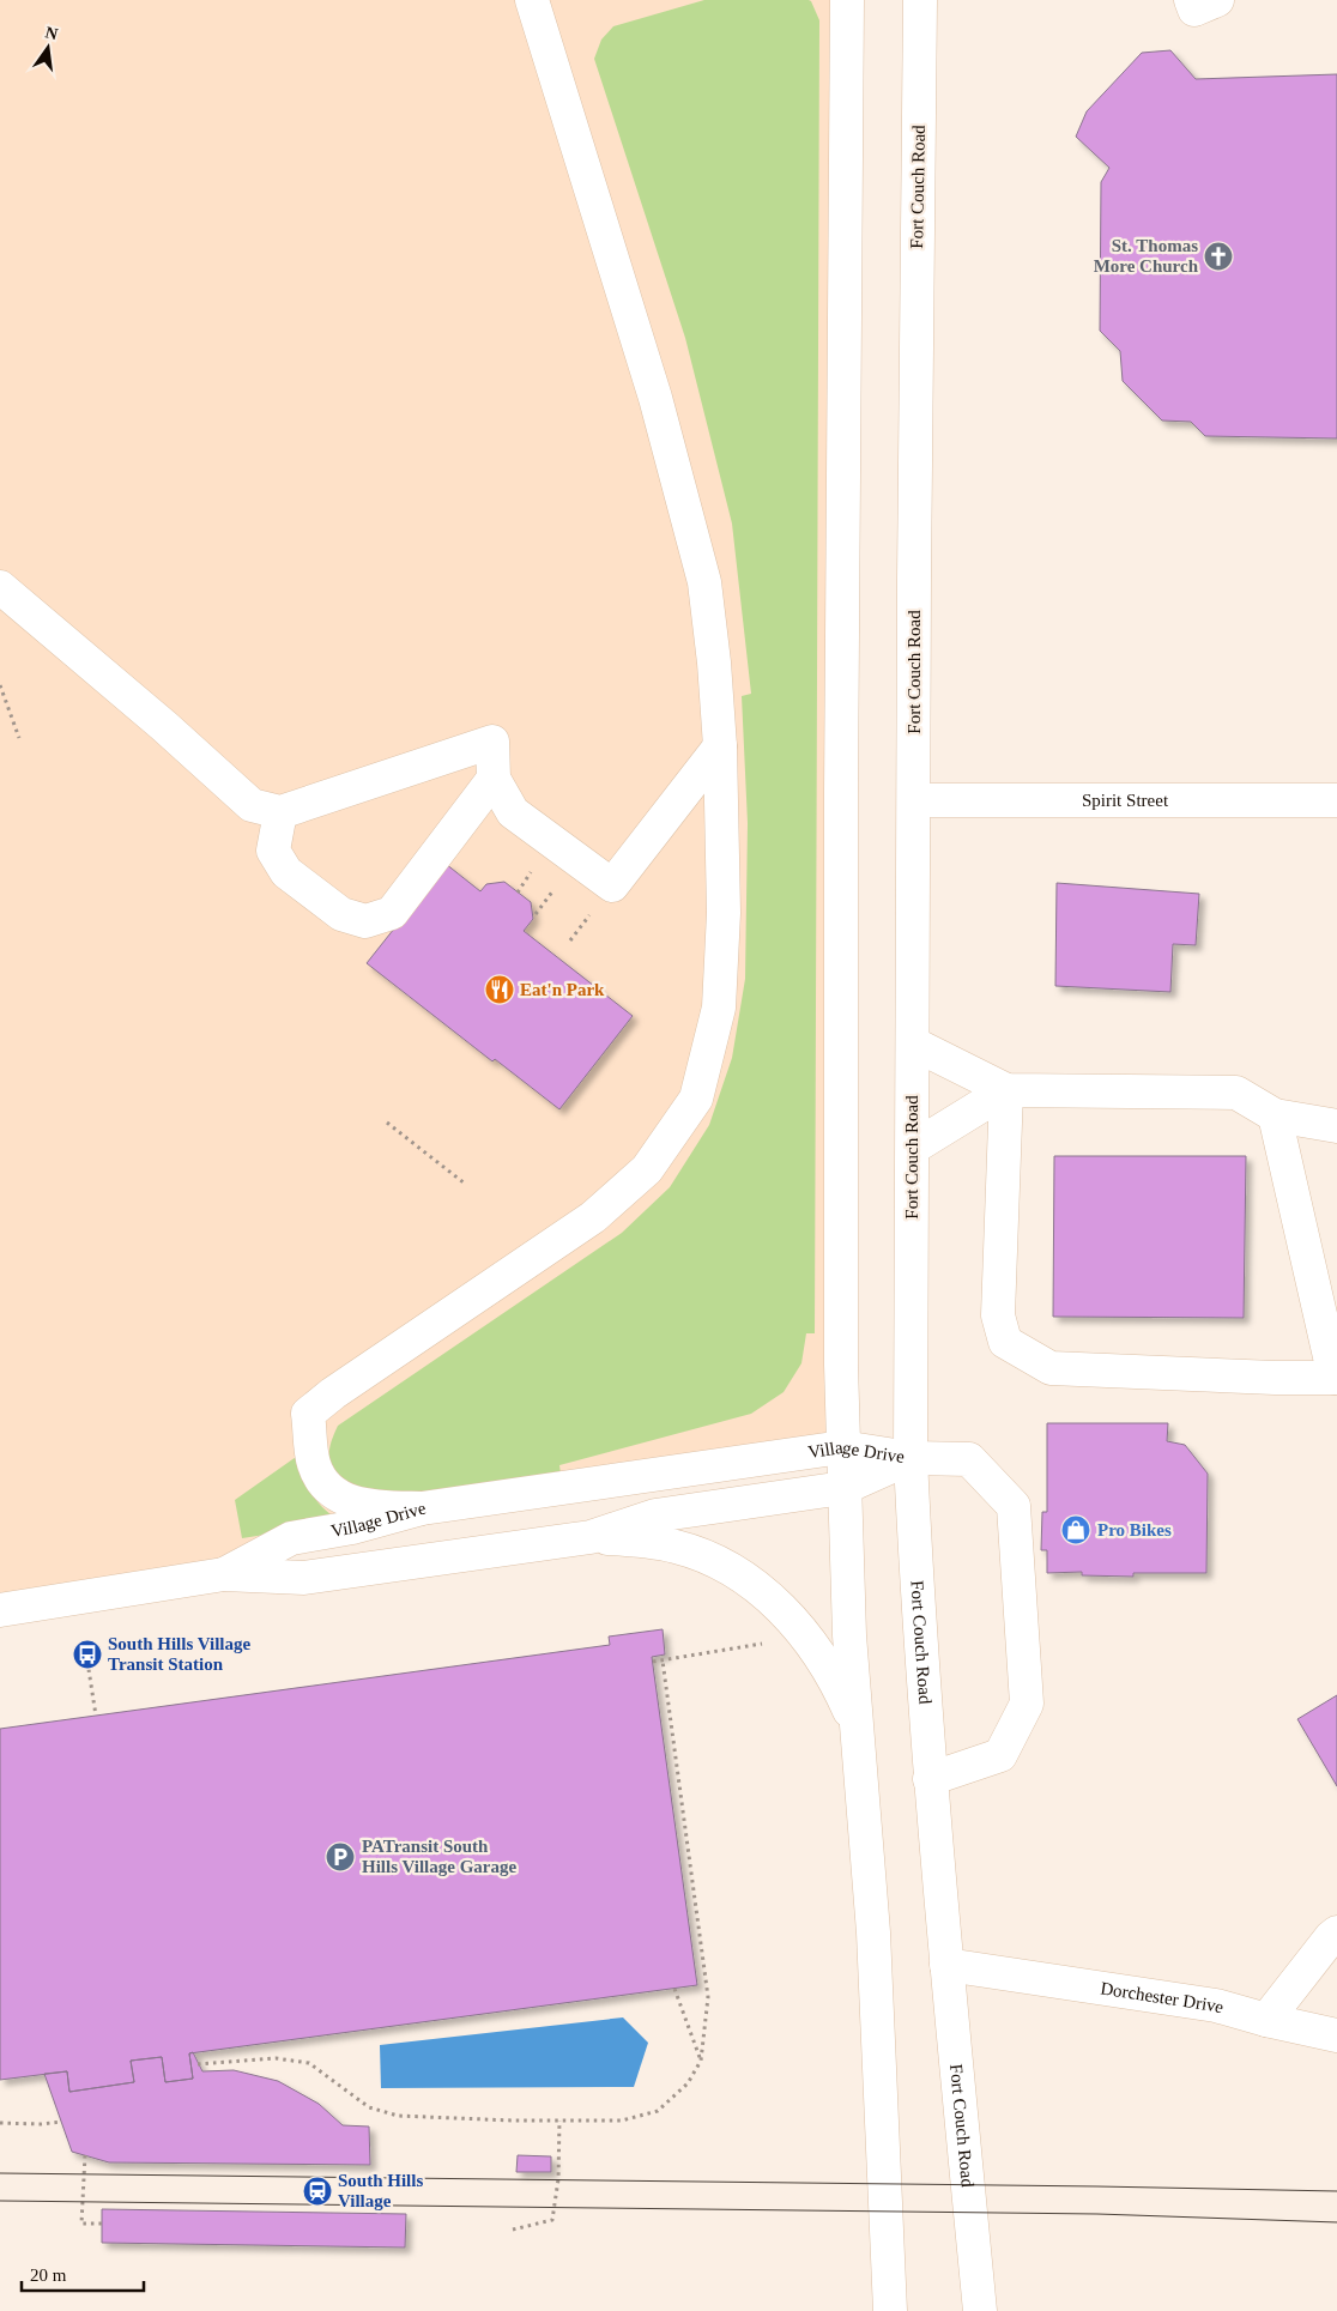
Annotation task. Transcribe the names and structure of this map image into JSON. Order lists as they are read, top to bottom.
{
  "streets": {
    "street": [
      "Fort Couch Road",
      "Spirit Street",
      "Village Drive",
      "Dorchester Drive"
    ]
  },
  "crossings": [
    ["Fort Couch Road", "Spirit Street"],
    ["Fort Couch Road", "Village Drive"],
    ["Fort Couch Road", "Dorchester Drive"]
  ],
  "places": {
    "church": ["St. Thomas More Church"],
    "restaurant": ["Eat'n Park"],
    "shop": ["Pro Bikes"],
    "bus stop": ["South Hills Village Transit Station"],
    "parking": ["PATransit South Hills Village Garage"],
    "station": ["South Hills Village"]
  },
  "scale_bar": "20 m",
  "north": "top"
}
